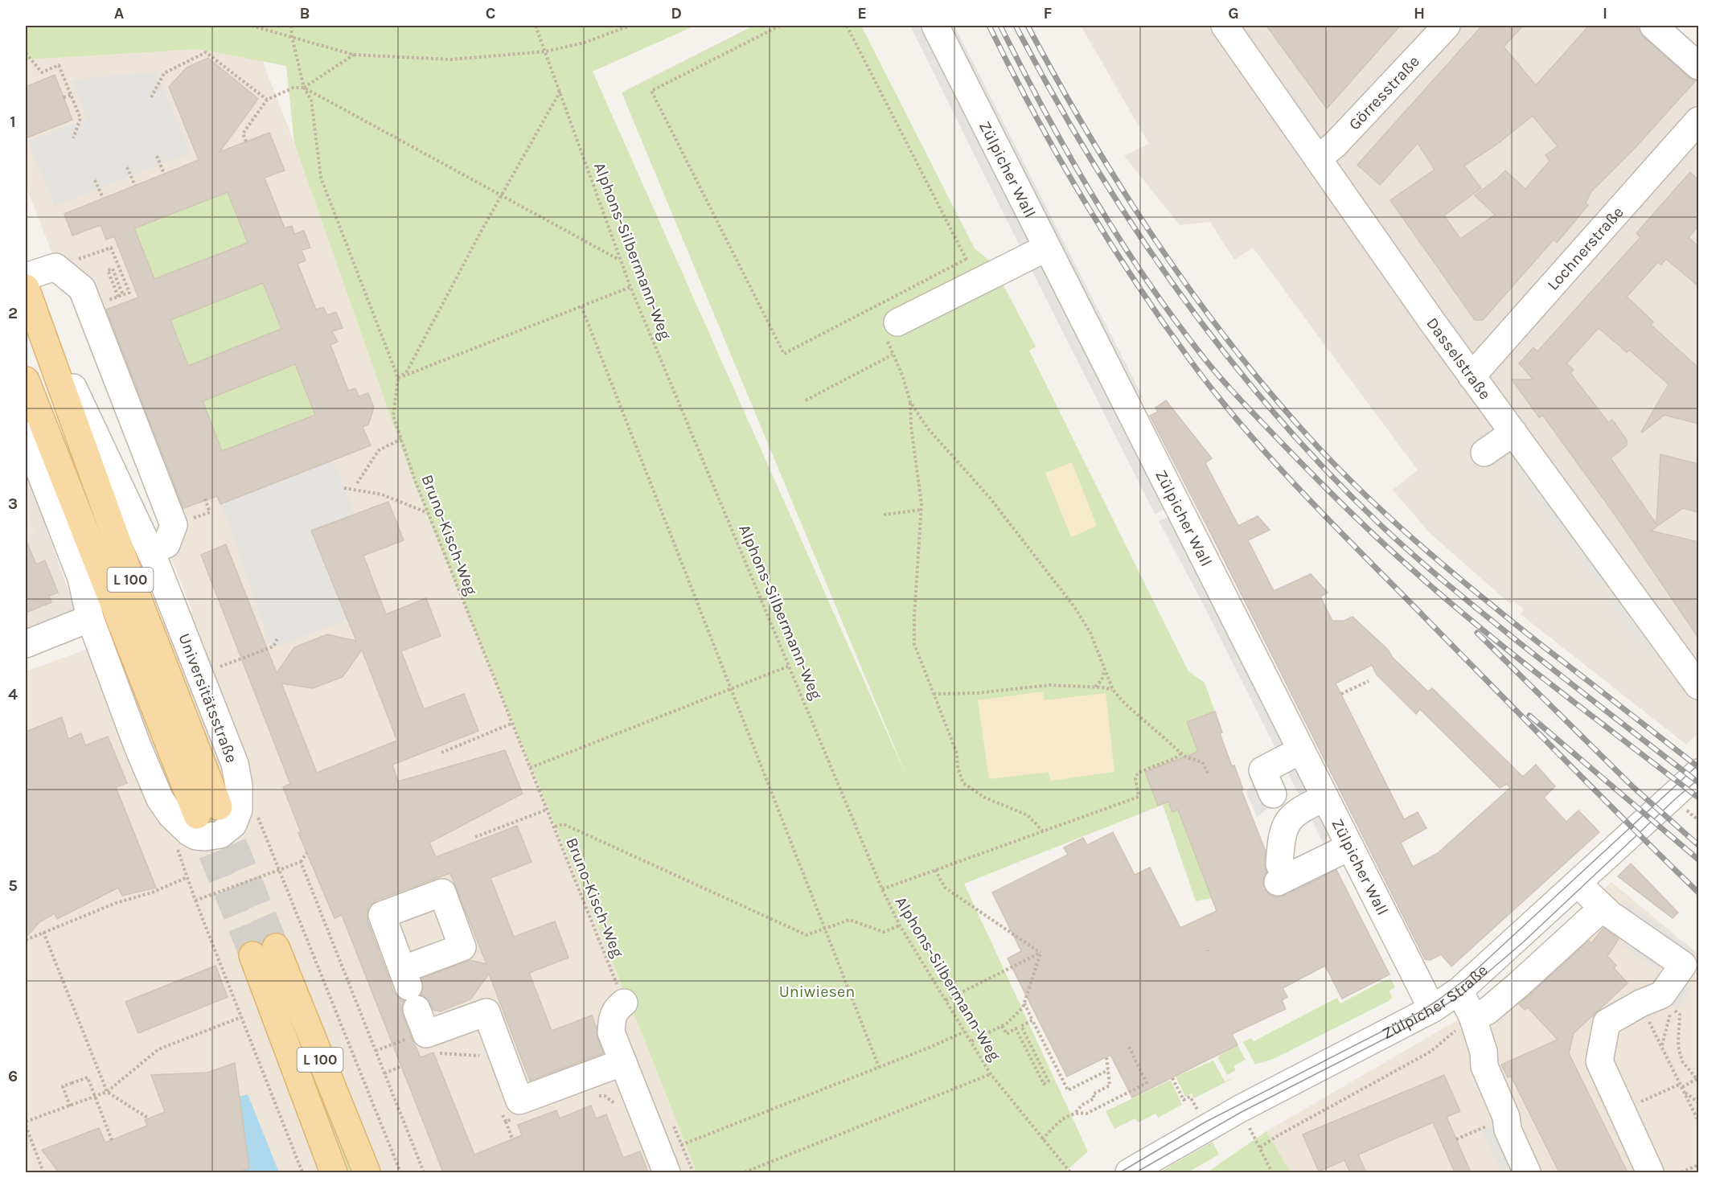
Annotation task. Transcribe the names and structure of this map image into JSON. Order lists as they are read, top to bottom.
{
  "streets": {
    "main road": ["L 100", "Universitätsstraße"],
    "street": [
      "Görresstraße",
      "Zülpicher Wall",
      "Lochnerstraße",
      "Dasselstraße",
      "Zülpicher Straße"
    ],
    "path": ["Alphons-Silbermann-Weg", "Bruno-Kisch-Weg"]
  },
  "crossings": [
    ["Görresstraße", "Dasselstraße"],
    ["Zülpicher Wall", "Zülpicher Straße"],
    ["Lochnerstraße", "Dasselstraße"]
  ],
  "parks": ["Uniwiesen"],
  "grid": {
    "columns": [
      "A",
      "B",
      "C",
      "D",
      "E",
      "F",
      "G",
      "H",
      "I"
    ],
    "rows": [
      "1",
      "2",
      "3",
      "4",
      "5",
      "6"
    ]
  }
}
